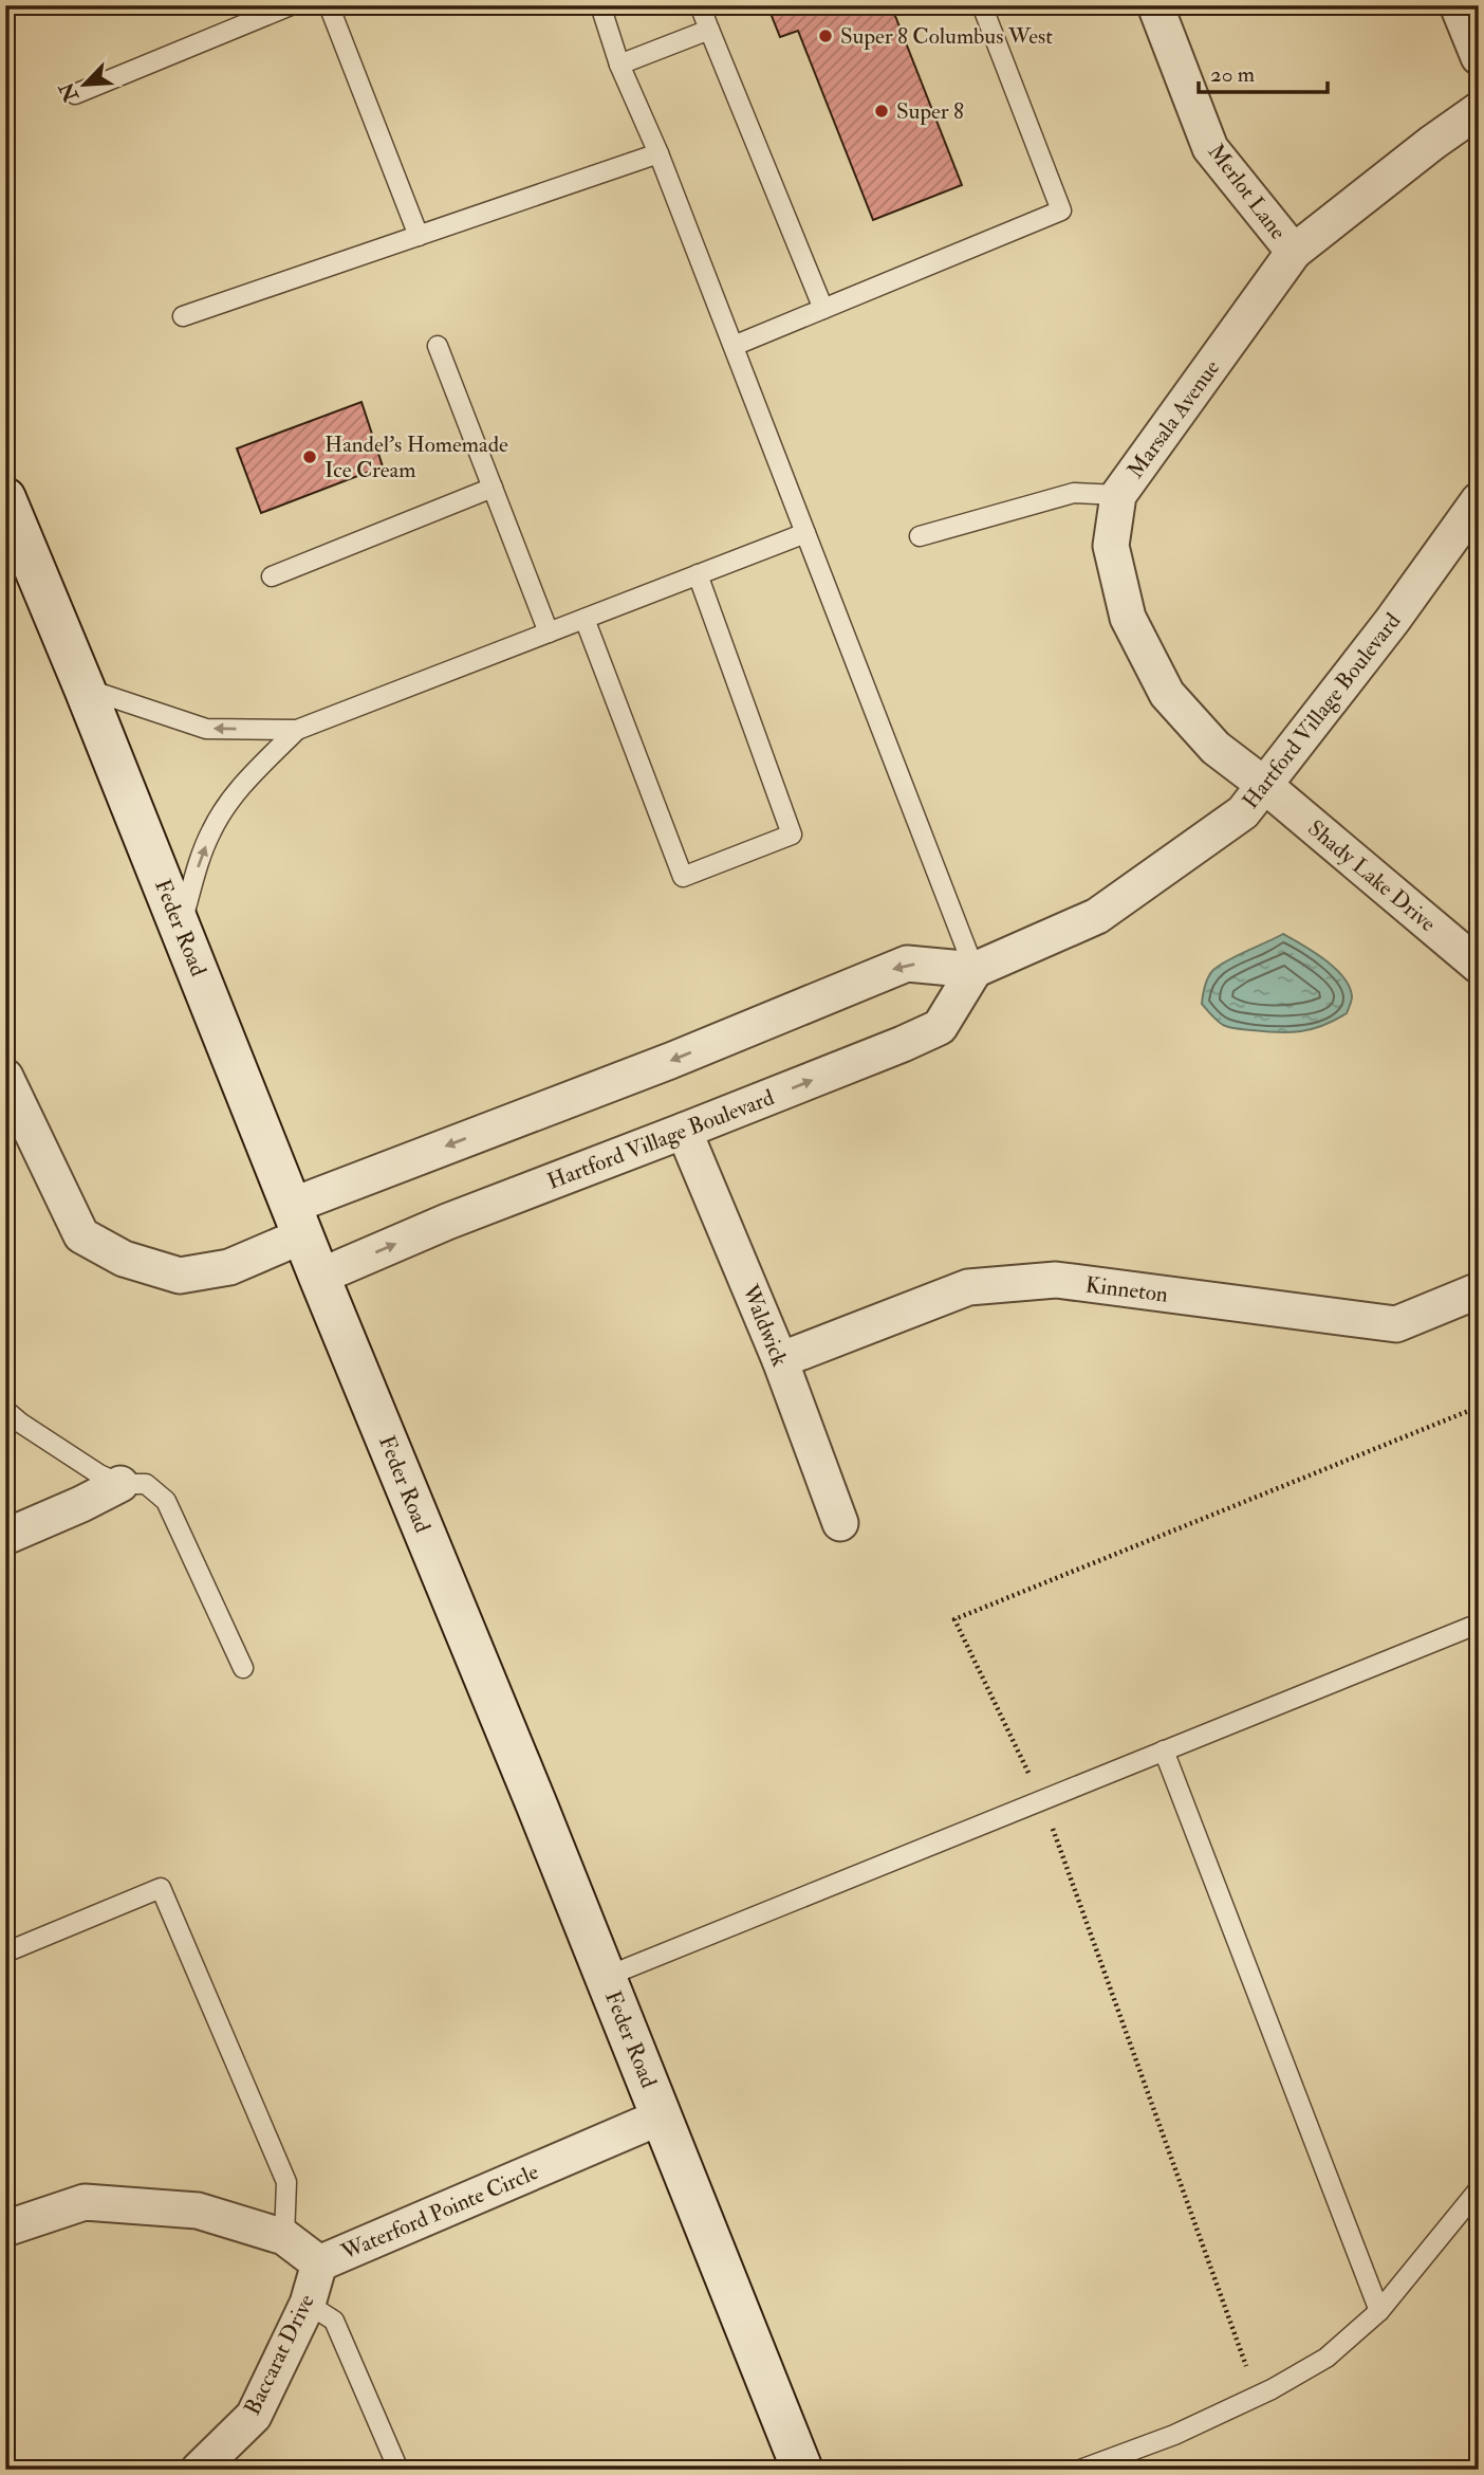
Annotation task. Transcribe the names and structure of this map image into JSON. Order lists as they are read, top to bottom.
{
  "streets": {
    "main road": ["Feder Road"],
    "street": [
      "Merlot Lane",
      "Marsala Avenue",
      "Hartford Village Boulevard",
      "Shady Lake Drive",
      "Kinneton",
      "Waldwick",
      "Waterford Pointe Circle",
      "Baccarat Drive"
    ]
  },
  "crossings": [
    ["Merlot Lane", "Marsala Avenue"],
    ["Marsala Avenue", "Hartford Village Boulevard"],
    ["Marsala Avenue", "Shady Lake Drive"],
    ["Hartford Village Boulevard", "Shady Lake Drive"],
    ["Hartford Village Boulevard", "Feder Road"],
    ["Hartford Village Boulevard", "Waldwick"],
    ["Feder Road", "Waterford Pointe Circle"],
    ["Kinneton", "Waldwick"],
    ["Waterford Pointe Circle", "Baccarat Drive"]
  ],
  "places": ["Super 8 Columbus West", "Super 8", "Handel's Homemade Ice Cream"],
  "scale_bar": "20 m",
  "north": "bottom left"
}
